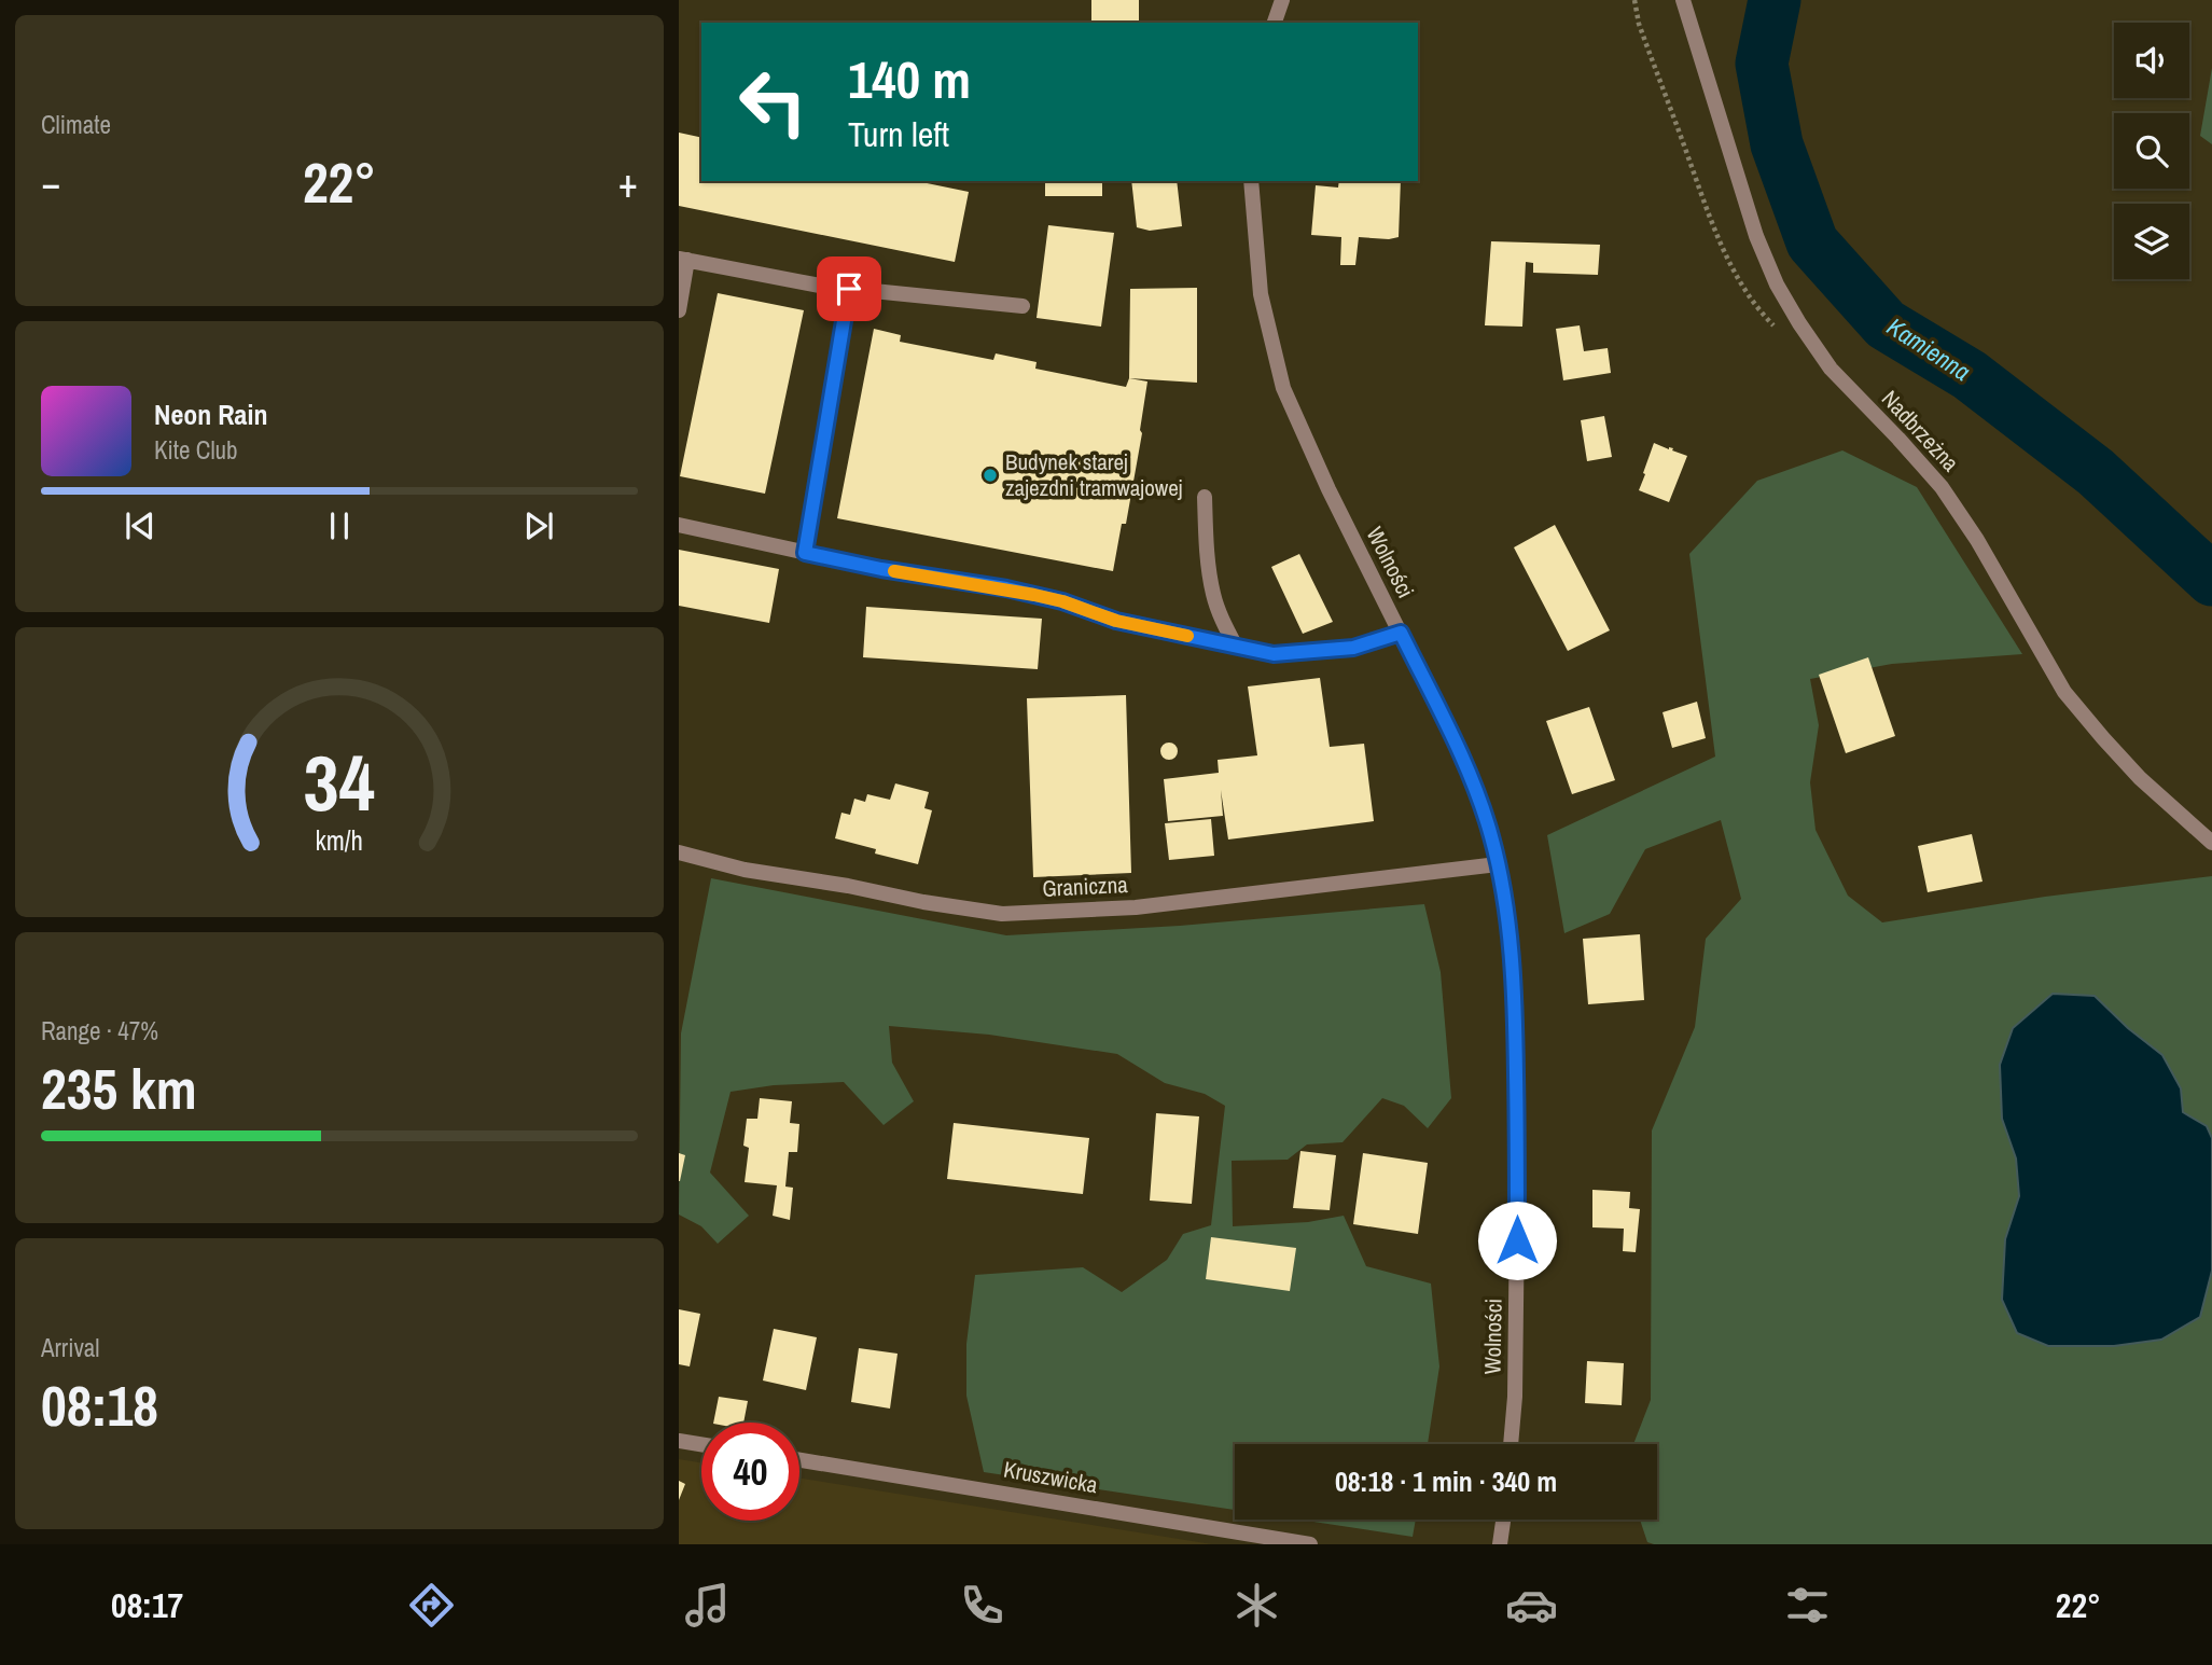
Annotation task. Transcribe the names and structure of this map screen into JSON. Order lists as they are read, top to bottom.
{
  "streets": {
    "street": [
      "Nadbrzeżna",
      "Wolności",
      "Graniczna",
      "Kruszwicka"
    ]
  },
  "crossings": [
    ["Wolności", "Graniczna"]
  ],
  "water": ["Kamienna"],
  "places": ["Budynek starej zajezdni tramwajowej"],
  "page": {
    "tile": [
      "Climate",
      ["Range · 47%", "235 km"],
      ["Arrival", "08:18"]
    ],
    "turn": ["140 m", "Turn left"],
    "heat": ["−", "22°", "+"],
    "song": ["Neon Rain", "Kite Club"],
    "limit": "40",
    "trip": "08:18 · 1 min · 340 m",
    "tabs": ["08:17", "22°"],
    "gauge": ["34", "km/h"]
  }
}
